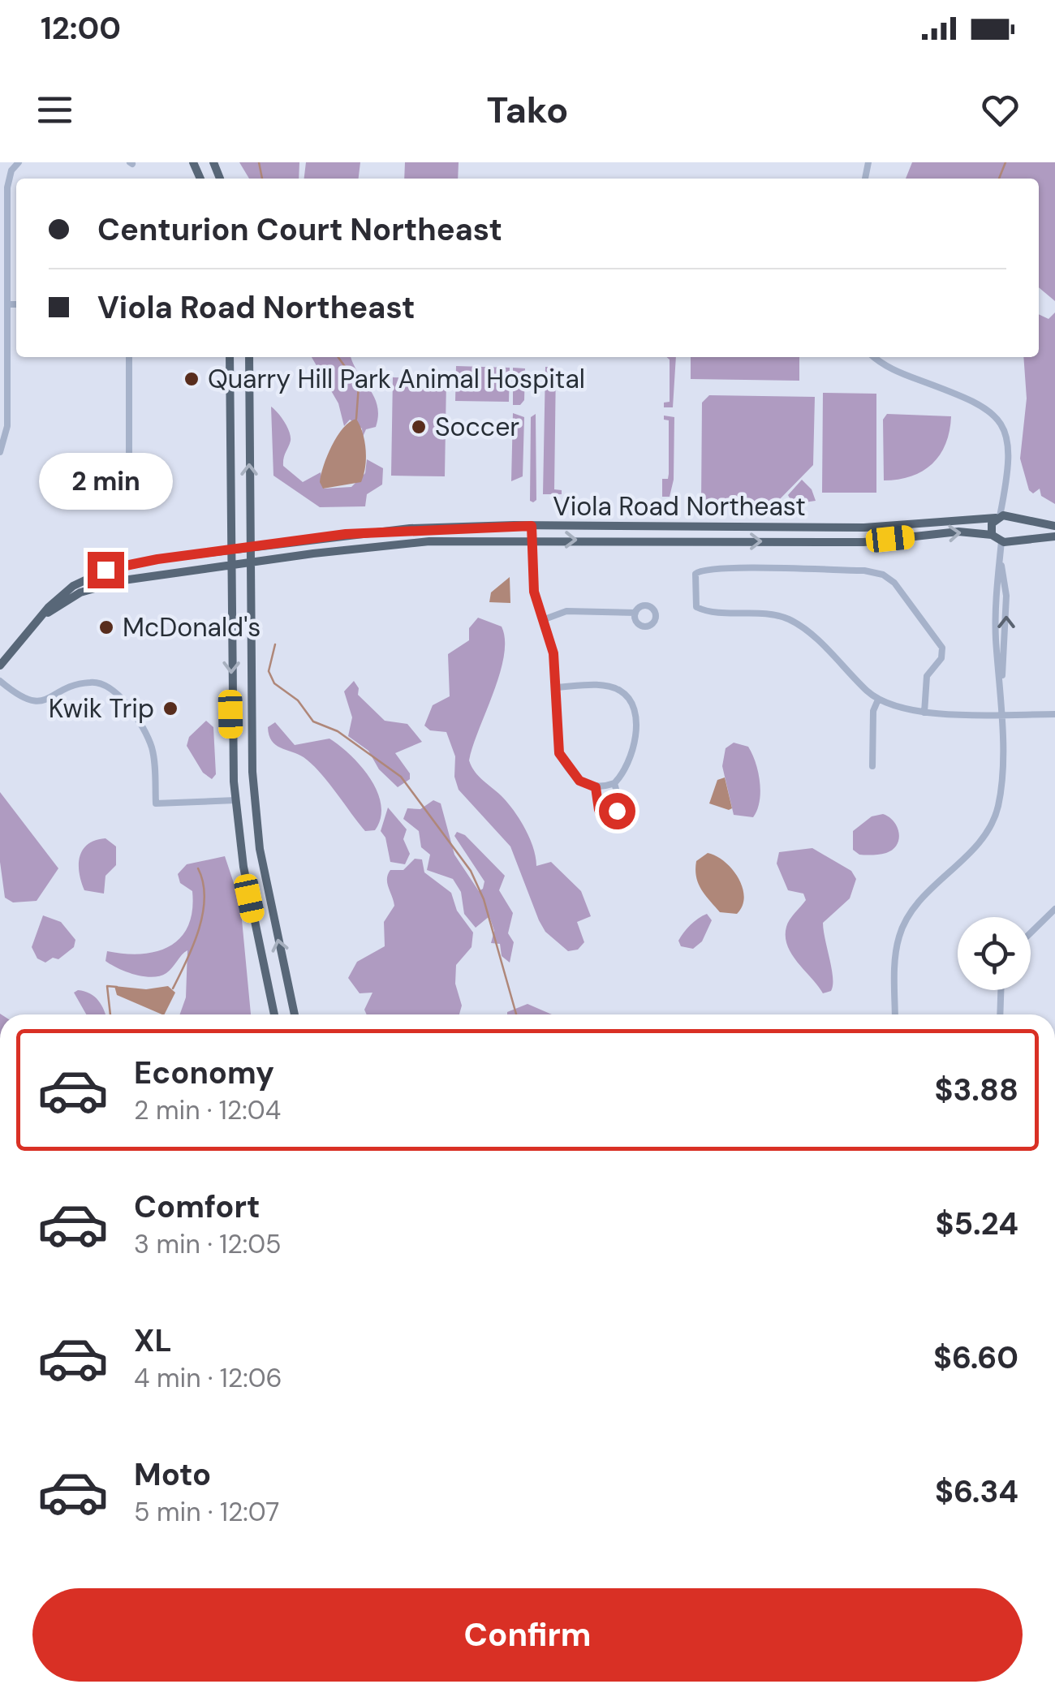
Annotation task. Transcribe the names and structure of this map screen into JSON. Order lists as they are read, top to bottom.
{
  "streets": {
    "main road": ["Viola Road Northeast"]
  },
  "places": [
    "Quarry Hill Park Animal Hospital",
    "Soccer",
    "McDonald's",
    "Kwik Trip"
  ],
  "page": {
    "status": "12:00",
    "header": "Tako",
    "banner": ["Centurion Court Northeast", "Viola Road Northeast"],
    "bubble": "2 min",
    "list": [
      {
        "name": "Economy",
        "note": "2 min · 12:04",
        "value": "$3.88"
      },
      {
        "name": "Comfort",
        "note": "3 min · 12:05",
        "value": "$5.24"
      },
      {
        "name": "XL",
        "note": "4 min · 12:06",
        "value": "$6.60"
      },
      {
        "name": "Moto",
        "note": "5 min · 12:07",
        "value": "$6.34"
      }
    ],
    "buttons": "Confirm"
  }
}
